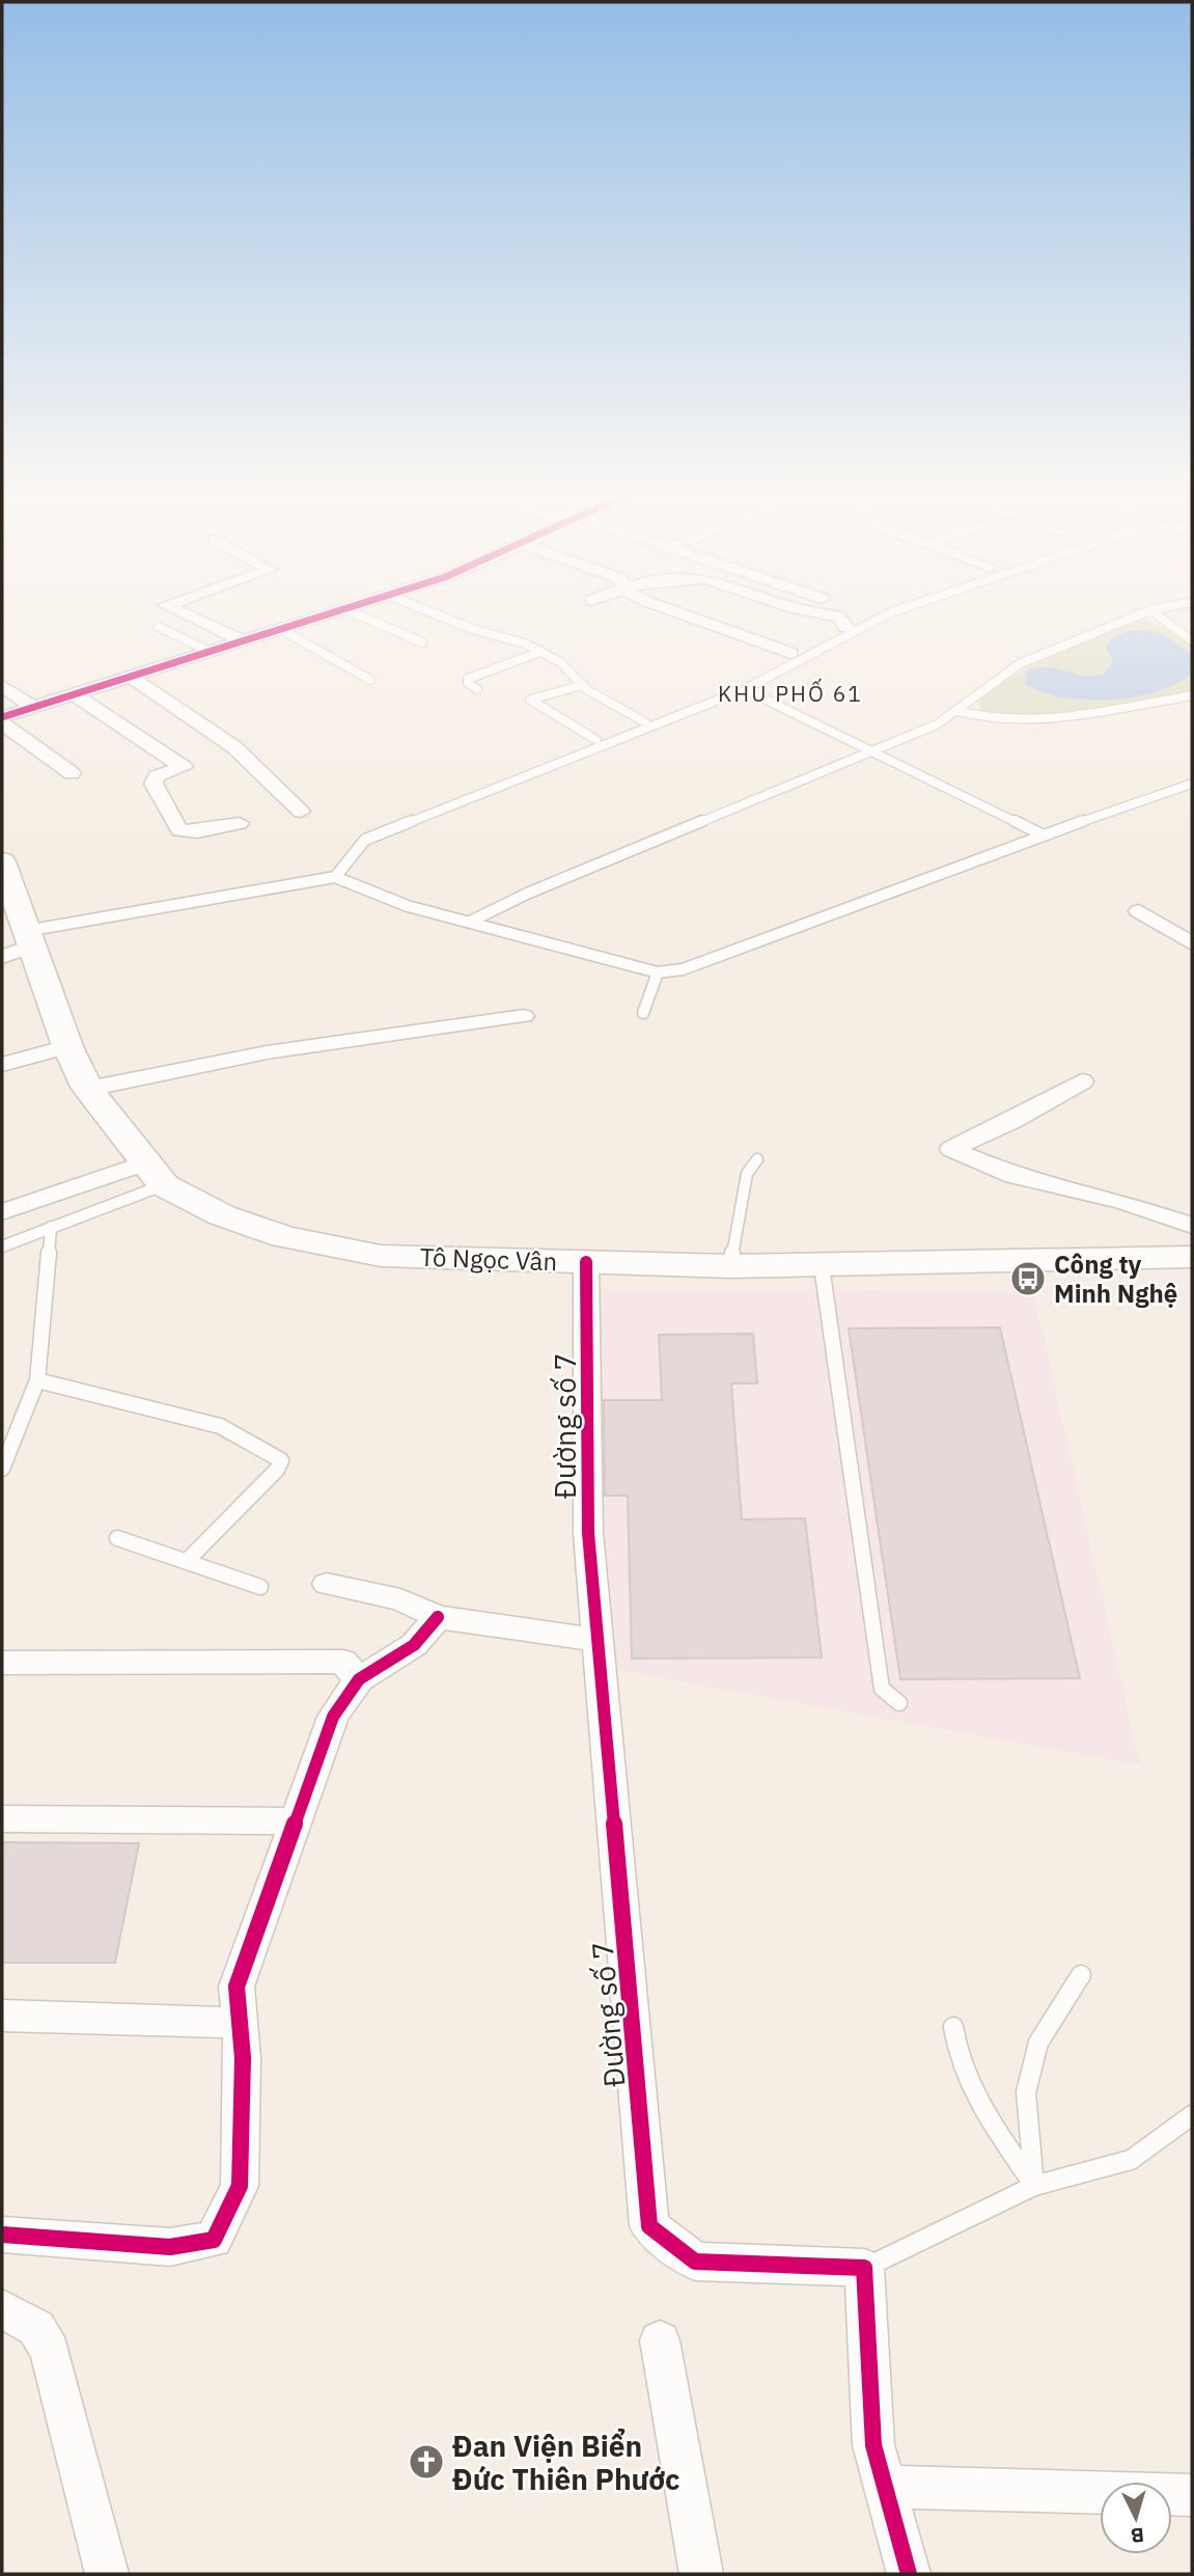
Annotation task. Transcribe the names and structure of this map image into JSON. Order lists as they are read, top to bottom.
{
  "streets": {
    "main road": ["Tô Ngọc Vân"],
    "street": ["Đường số 7"]
  },
  "crossings": [
    ["Tô Ngọc Vân", "Đường số 7"]
  ],
  "districts": ["KHU PHỐ 61"],
  "places": {
    "bus stop": ["Công ty Minh Nghệ"],
    "church": ["Đan Viện Biển Đức Thiên Phước"]
  },
  "north": "bottom"
}
